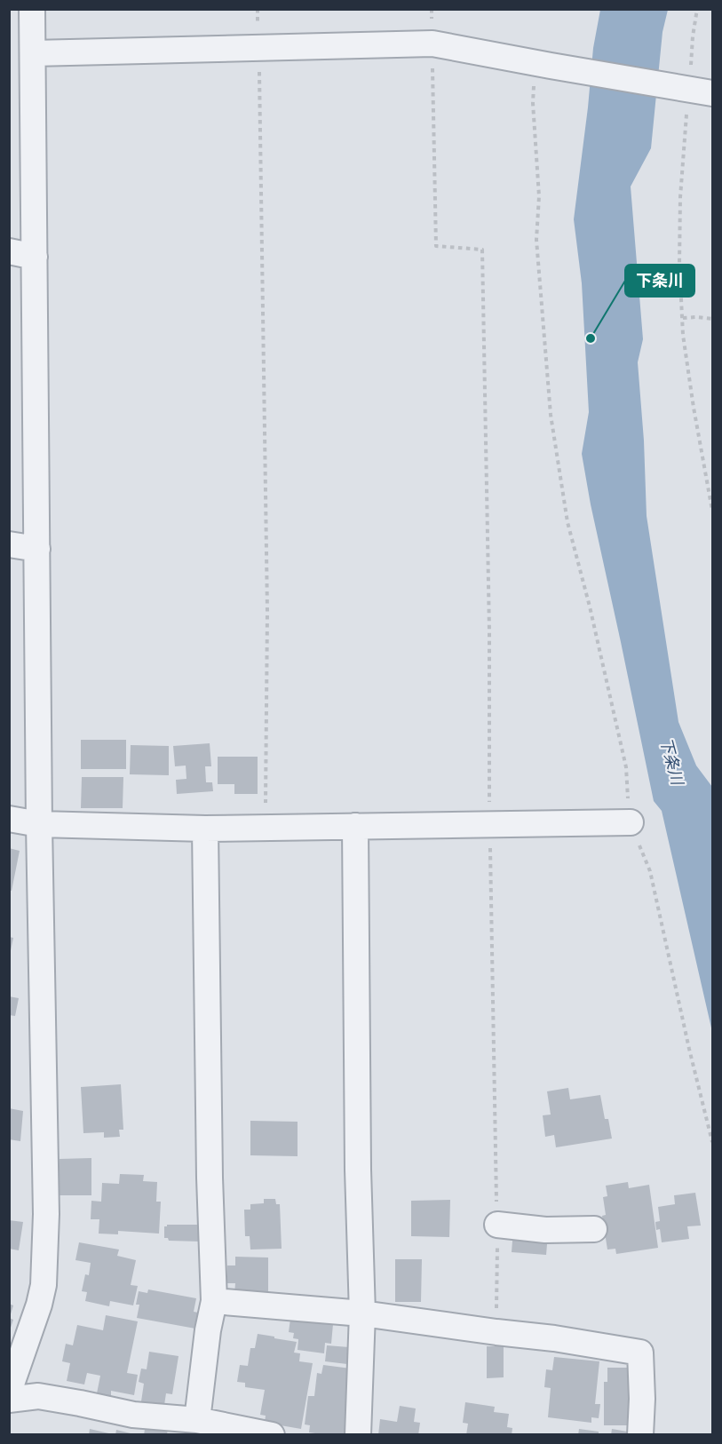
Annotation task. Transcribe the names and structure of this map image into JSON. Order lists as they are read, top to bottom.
{
  "water": ["下条川"],
  "places": ["下条川"]
}
